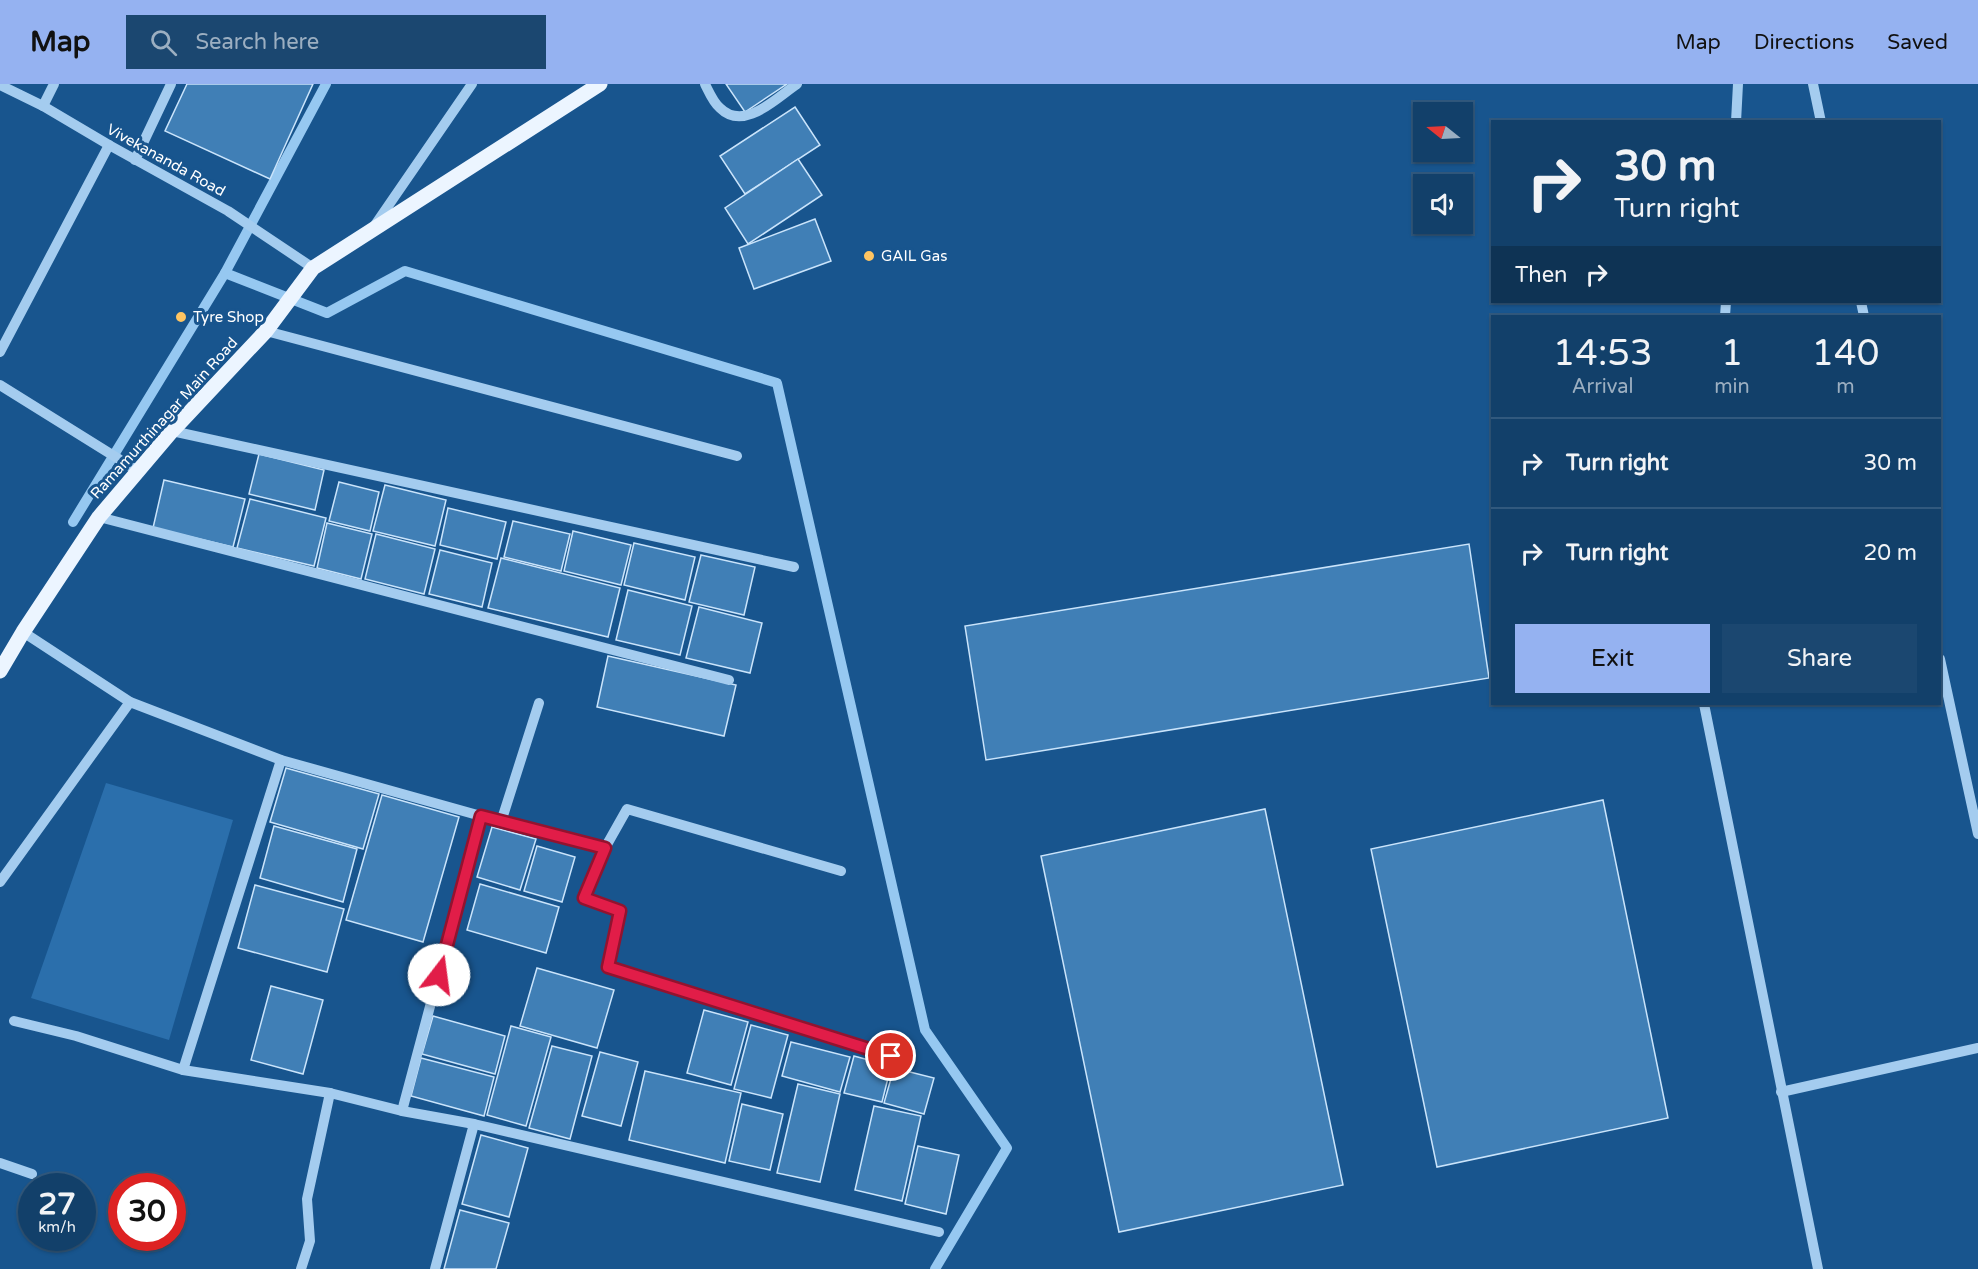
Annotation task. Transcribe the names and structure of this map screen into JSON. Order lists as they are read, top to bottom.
{
  "streets": {
    "main road": ["Ramamurthinagar Main Road"],
    "street": ["Vivekananda Road"]
  },
  "crossings": [
    ["Vivekananda Road", "Ramamurthinagar Main Road"]
  ],
  "places": ["GAIL Gas", "Tyre Shop"],
  "north": "left",
  "page": {
    "header": "Map",
    "search": "Search here",
    "nav": ["Map", "Directions", "Saved"],
    "turn": ["30 m", "Turn right"],
    "then": "Then",
    "eta": [
      "14:53",
      "Arrival",
      "1",
      "min",
      "140",
      "m"
    ],
    "list": [
      {
        "name": "Turn right",
        "value": "30 m"
      },
      {
        "name": "Turn right",
        "value": "20 m"
      }
    ],
    "buttons": ["Exit", "Share"],
    "speed": "27 km/h",
    "limit": "30"
  }
}
